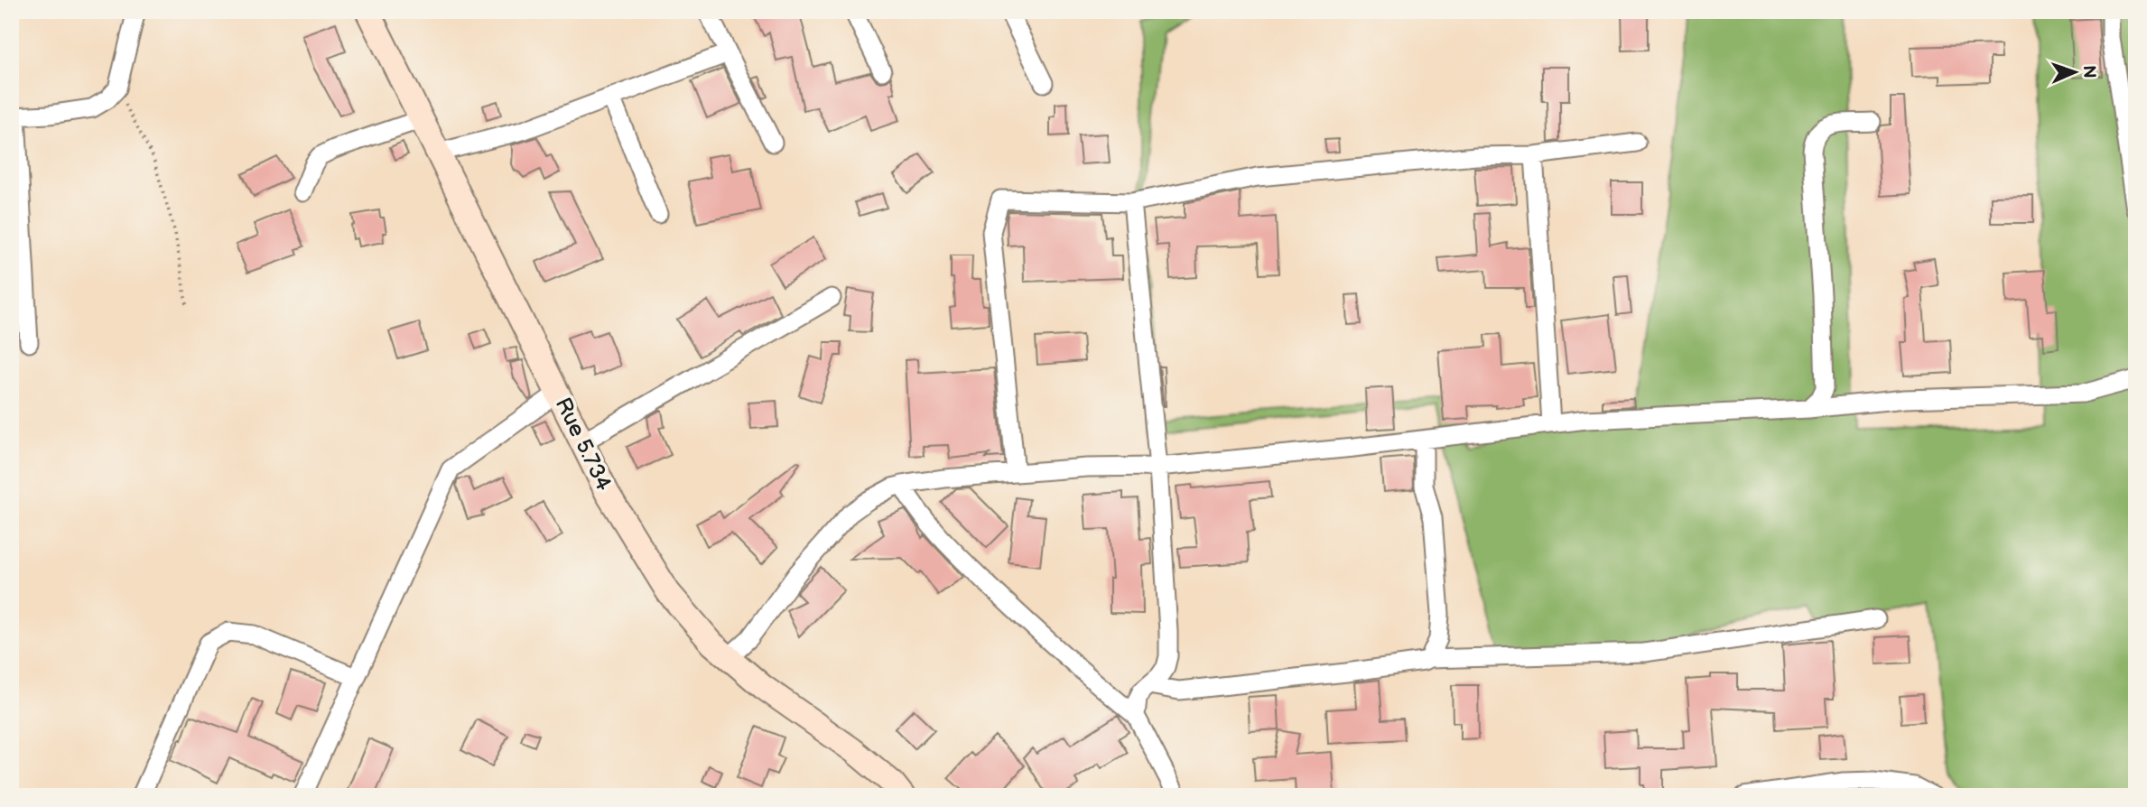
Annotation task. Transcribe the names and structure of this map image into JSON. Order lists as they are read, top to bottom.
{
  "streets": {
    "street": ["Rue 5.734"]
  },
  "north": "right"
}
